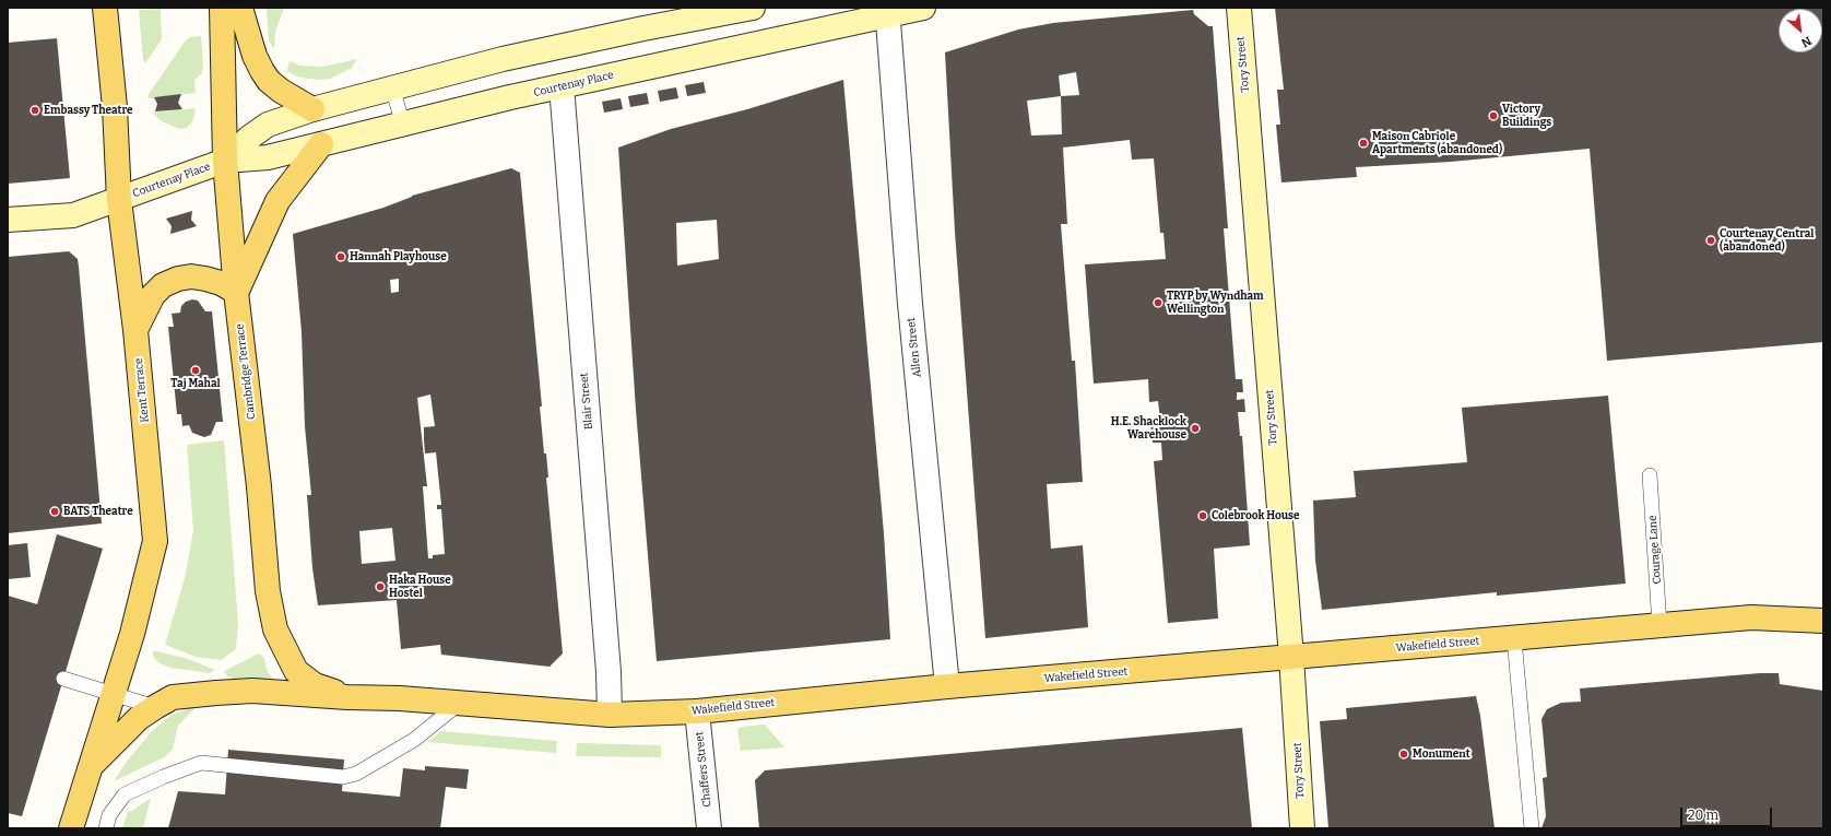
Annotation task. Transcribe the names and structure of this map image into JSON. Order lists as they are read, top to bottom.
{
  "streets": {
    "main road": ["Cambridge Terrace", "Kent Terrace", "Wakefield Street"],
    "street": [
      "Tory Street",
      "Courtenay Place",
      "Allen Street",
      "Blair Street",
      "Chaffers Street"
    ],
    "lane": ["Courage Lane"]
  },
  "crossings": [
    ["Tory Street", "Wakefield Street"],
    ["Courtenay Place", "Allen Street"],
    ["Courtenay Place", "Cambridge Terrace"],
    ["Courtenay Place", "Kent Terrace"],
    ["Courtenay Place", "Blair Street"],
    ["Allen Street", "Wakefield Street"],
    ["Cambridge Terrace", "Wakefield Street"],
    ["Kent Terrace", "Wakefield Street"],
    ["Blair Street", "Wakefield Street"],
    ["Courage Lane", "Wakefield Street"],
    ["Wakefield Street", "Chaffers Street"]
  ],
  "places": [
    "Embassy Theatre",
    "Victory Buildings",
    "Maison Cabriole Apartments (abandoned)",
    "Courtenay Central (abandoned)",
    "Hannah Playhouse",
    "TRYP by Wyndham Wellington",
    "Taj Mahal",
    "H.E. Shacklock Warehouse",
    "BATS Theatre",
    "Colebrook House",
    "Haka House Hostel",
    "Monument"
  ],
  "scale_bar": "20 m",
  "north": "bottom right"
}
